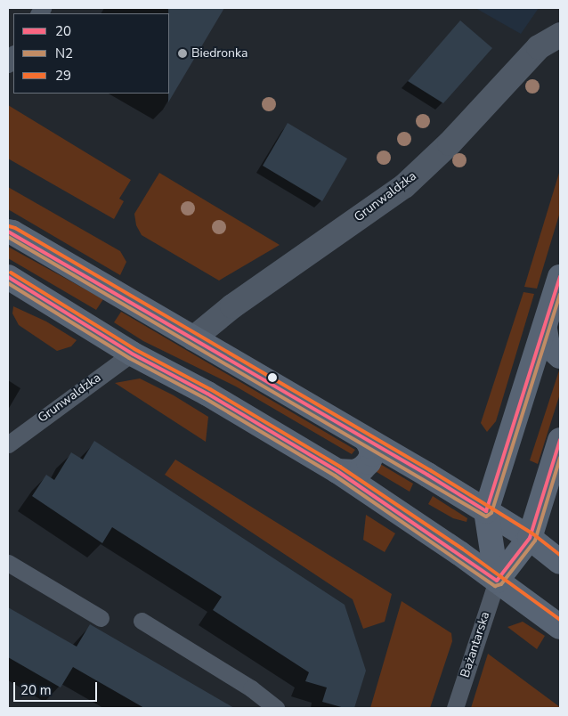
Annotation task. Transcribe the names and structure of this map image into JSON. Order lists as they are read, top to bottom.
{
  "streets": {
    "street": ["Grunwaldzka"],
    "lane": ["Bażantarska"]
  },
  "places": ["Biedronka"],
  "lines": ["transit line 29", "transit line 20", "transit line N2"],
  "legend": ["20", "N2", "29"],
  "scale_bar": "20 m"
}
